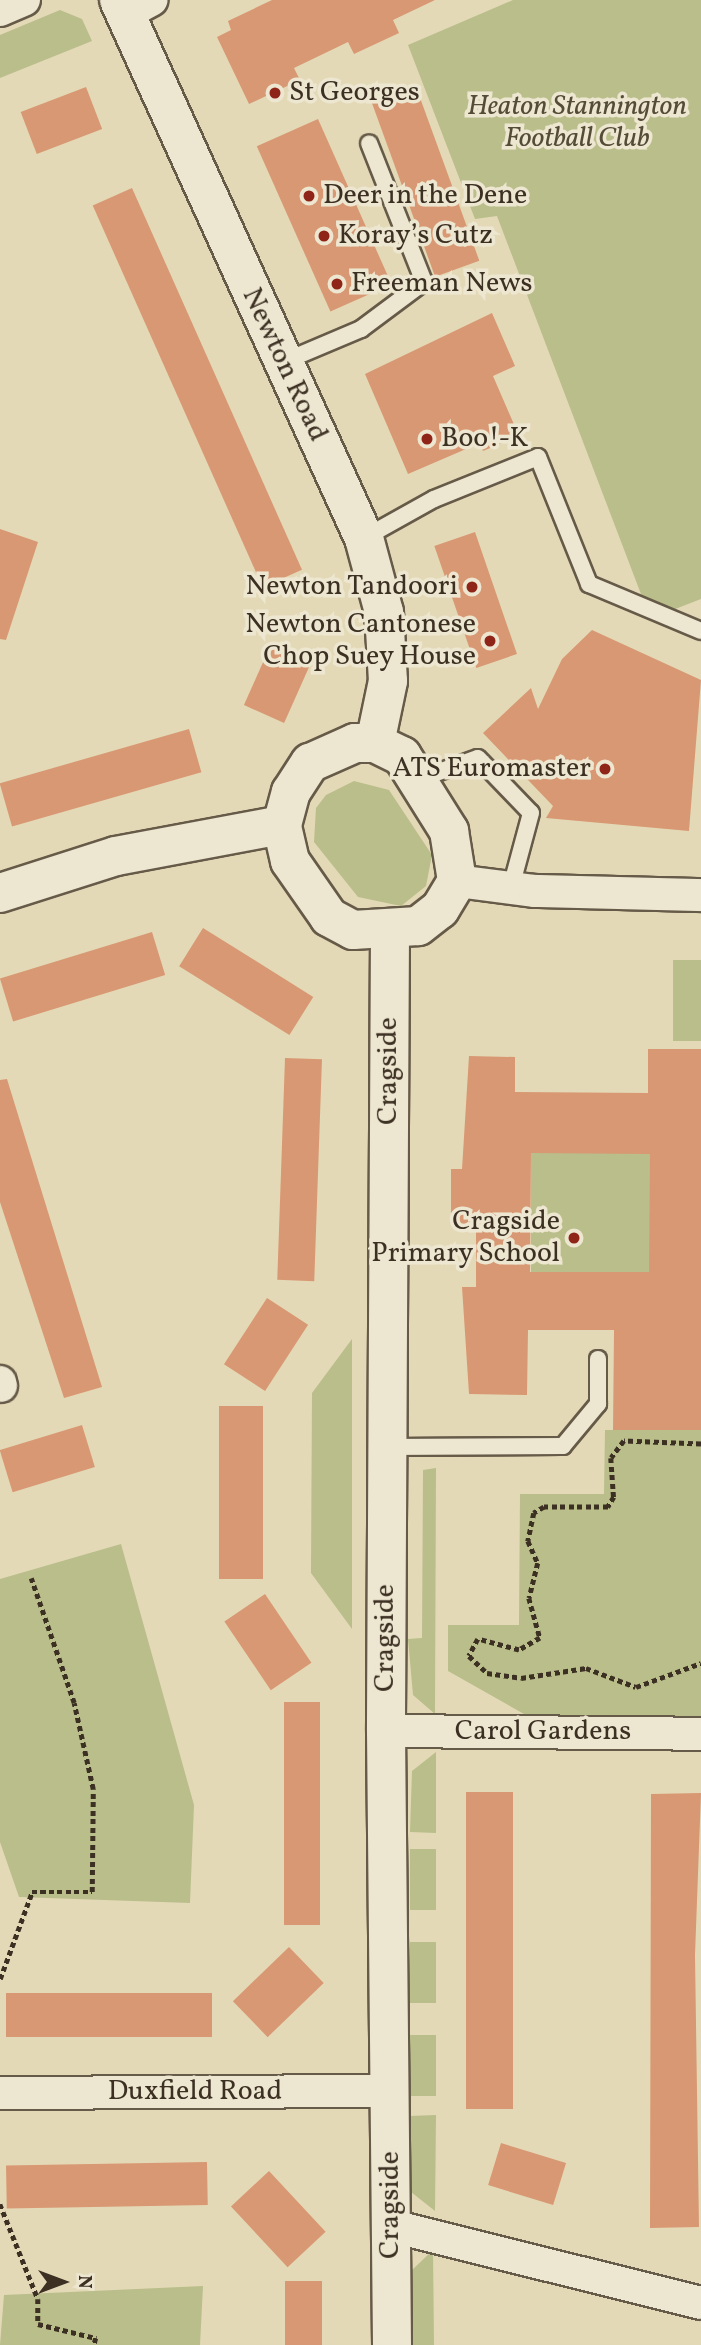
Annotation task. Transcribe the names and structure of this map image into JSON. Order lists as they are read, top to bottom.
{
  "streets": {
    "street": [
      "Newton Road",
      "Cragside",
      "Carol Gardens",
      "Duxfield Road"
    ]
  },
  "crossings": [
    ["Newton Road", "Cragside"],
    ["Cragside", "Carol Gardens"],
    ["Cragside", "Duxfield Road"]
  ],
  "parks": ["Heaton Stannington Football Club"],
  "places": [
    "St Georges",
    "Deer in the Dene",
    "Koray’s Cutz",
    "Freeman News",
    "Boo!-K",
    "Newton Tandoori",
    "Newton Cantonese Chop Suey House",
    "ATS Euromaster",
    "Cragside Primary School"
  ],
  "north": "right"
}
